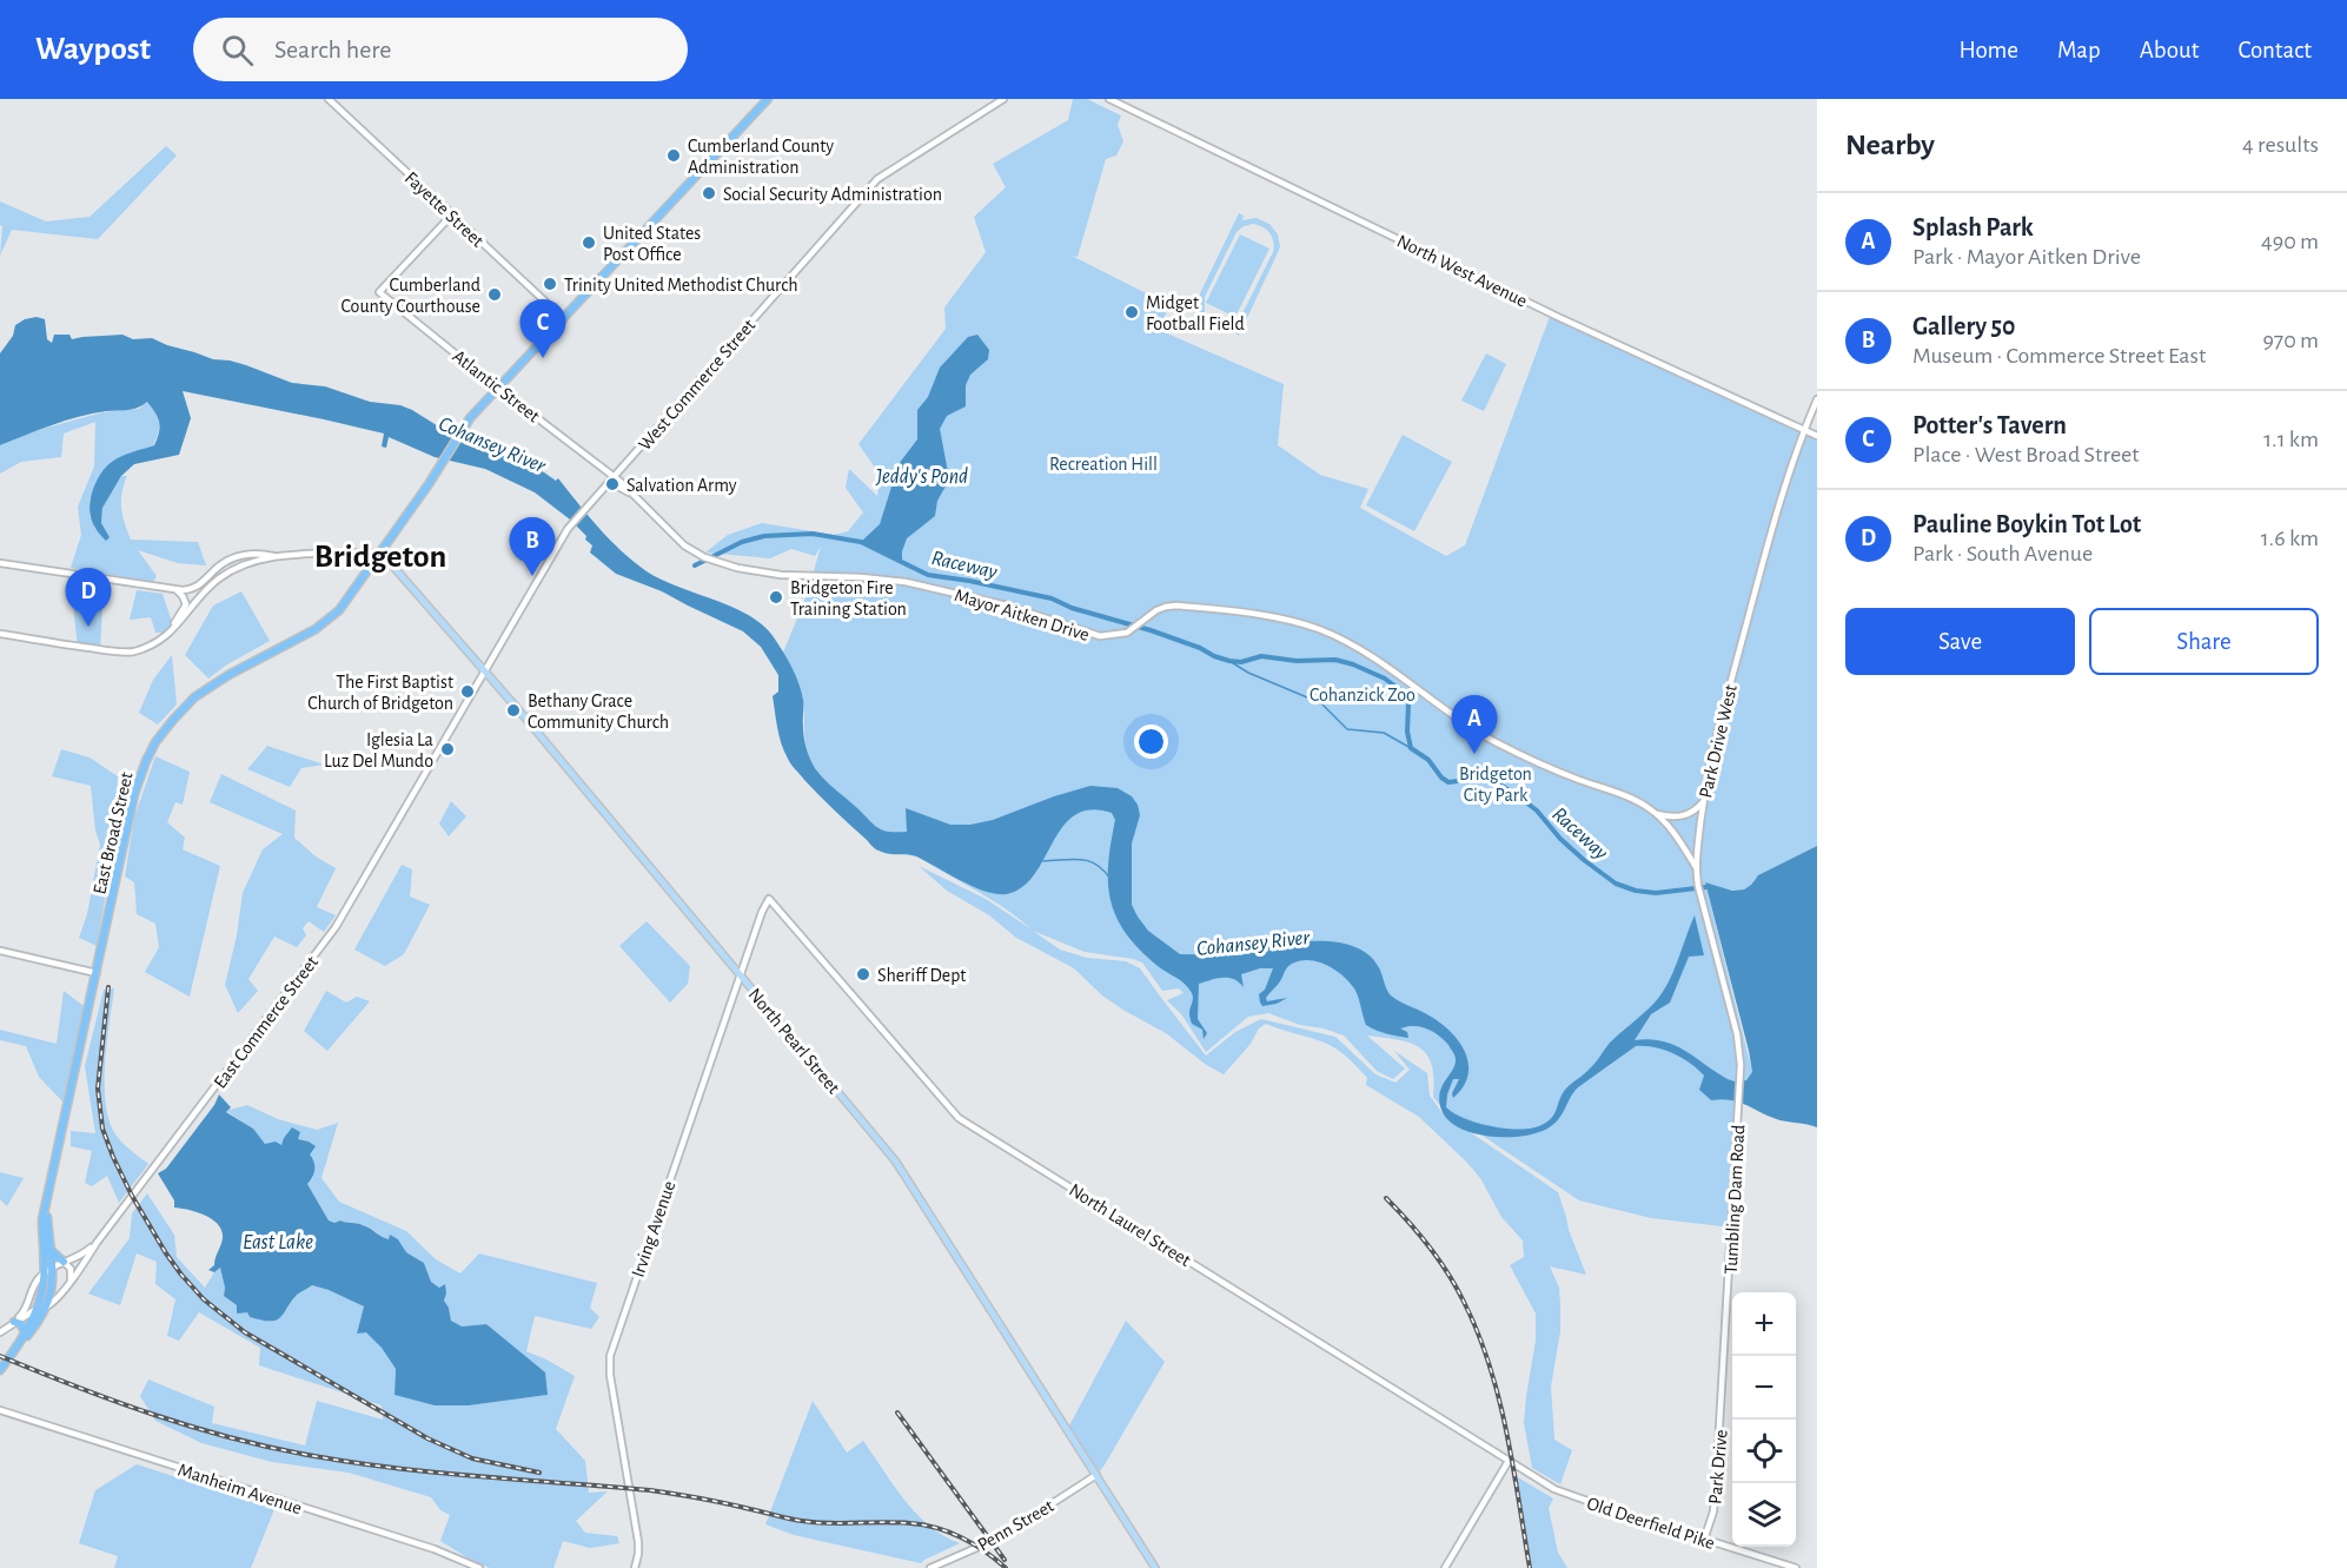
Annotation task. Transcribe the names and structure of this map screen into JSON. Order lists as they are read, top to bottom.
{
  "streets": {
    "highway": ["East Broad Street"],
    "main road": ["North Pearl Street"],
    "street": [
      "Fayette Street",
      "North West Avenue",
      "West Commerce Street",
      "Atlantic Street",
      "Mayor Aitken Drive",
      "Park Drive West",
      "East Commerce Street",
      "Tumbling Dam Road",
      "North Laurel Street",
      "Irving Avenue",
      "Park Drive",
      "Manheim Avenue",
      "Old Deerfield Pike",
      "Penn Street"
    ]
  },
  "crossings": [
    ["Fayette Street", "Atlantic Street"],
    ["Fayette Street", "East Broad Street"],
    ["North West Avenue", "Park Drive West"],
    ["West Commerce Street", "Atlantic Street"],
    ["West Commerce Street", "Mayor Aitken Drive"],
    ["West Commerce Street", "East Commerce Street"],
    ["West Commerce Street", "North Pearl Street"],
    ["Atlantic Street", "Mayor Aitken Drive"],
    ["Atlantic Street", "East Broad Street"],
    ["Mayor Aitken Drive", "Park Drive West"],
    ["Park Drive West", "Tumbling Dam Road"],
    ["East Broad Street", "East Commerce Street"],
    ["East Broad Street", "North Pearl Street"],
    ["East Commerce Street", "North Pearl Street"],
    ["North Pearl Street", "Irving Avenue"],
    ["North Pearl Street", "Penn Street"],
    ["Tumbling Dam Road", "Park Drive"],
    ["North Laurel Street", "Irving Avenue"],
    ["North Laurel Street", "Old Deerfield Pike"],
    ["Park Drive", "Old Deerfield Pike"]
  ],
  "districts": ["Bridgeton"],
  "water": [
    "Cohansey River",
    "Jeddy's Pond",
    "Raceway",
    "East Lake"
  ],
  "parks": ["Recreation Hill", "Cohanzick Zoo", "Bridgeton City Park"],
  "places": [
    "Cumberland County Administration",
    "Social Security Administration",
    "United States Post Office",
    "Trinity United Methodist Church",
    "Cumberland County Courthouse",
    "Midget Football Field",
    "Salvation Army",
    "Bridgeton Fire Training Station",
    "The First Baptist Church of Bridgeton",
    "Bethany Grace Community Church",
    "Iglesia La Luz Del Mundo",
    "Sheriff Dept"
  ],
  "page": {
    "header": "Waypost",
    "search": "Search here",
    "nav": [
      "Home",
      "Map",
      "About",
      "Contact"
    ],
    "heading": ["Nearby", "4 results"],
    "list": [
      {
        "mark": "A",
        "name": "Splash Park",
        "note": "Park · Mayor Aitken Drive",
        "value": "490 m"
      },
      {
        "mark": "B",
        "name": "Gallery 50",
        "note": "Museum · Commerce Street East",
        "value": "970 m"
      },
      {
        "mark": "C",
        "name": "Potter's Tavern",
        "note": "Place · West Broad Street",
        "value": "1.1 km"
      },
      {
        "mark": "D",
        "name": "Pauline Boykin Tot Lot",
        "note": "Park · South Avenue",
        "value": "1.6 km"
      }
    ],
    "pins": [
      "C",
      "B",
      "D",
      "A"
    ],
    "buttons": ["Save", "Share"],
    "map_buttons": ["+", "−"]
  }
}
